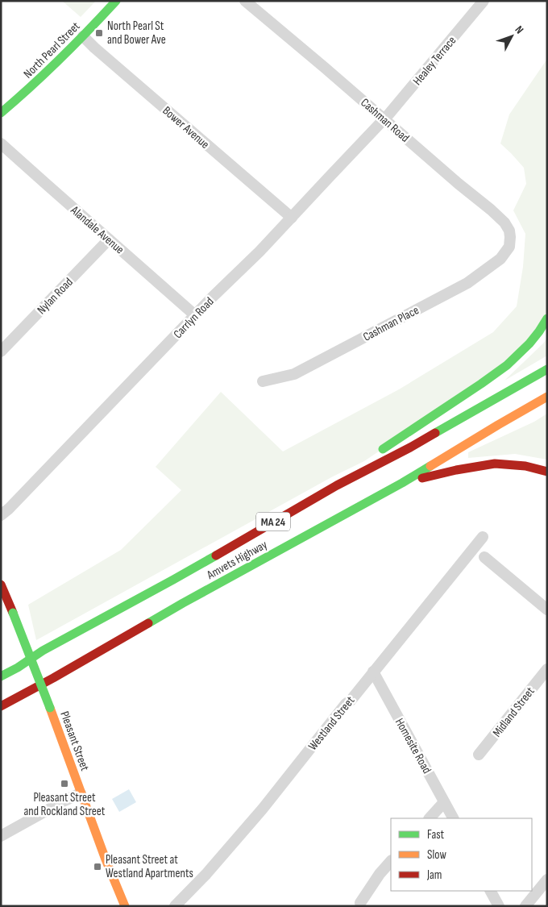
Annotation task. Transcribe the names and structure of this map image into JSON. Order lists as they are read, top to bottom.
{
  "streets": {
    "main road": [
      "North Pearl Street",
      "MA 24",
      "Amvets Highway",
      "Pleasant Street"
    ],
    "street": [
      "Healey Terrace",
      "Cashman Road",
      "Bower Avenue",
      "Alandale Avenue",
      "Nylan Road",
      "Carrlyn Road",
      "Cashman Place",
      "Midland Street",
      "Westland Street",
      "Homesite Road"
    ]
  },
  "crossings": [
    ["North Pearl Street", "Bower Avenue"],
    ["Healey Terrace", "Cashman Road"],
    ["Healey Terrace", "Carrlyn Road"],
    ["Cashman Road", "Carrlyn Road"],
    ["Cashman Road", "Cashman Place"],
    ["Bower Avenue", "Carrlyn Road"],
    ["Alandale Avenue", "Nylan Road"],
    ["Alandale Avenue", "Carrlyn Road"],
    ["Westland Street", "Homesite Road"]
  ],
  "places": {
    "transit": ["North Pearl St and Bower Ave", "Pleasant Street and Rockland Street", "Pleasant Street at Westland Apartments"]
  },
  "legend": ["Fast", "Slow", "Jam"],
  "north": "top right"
}
